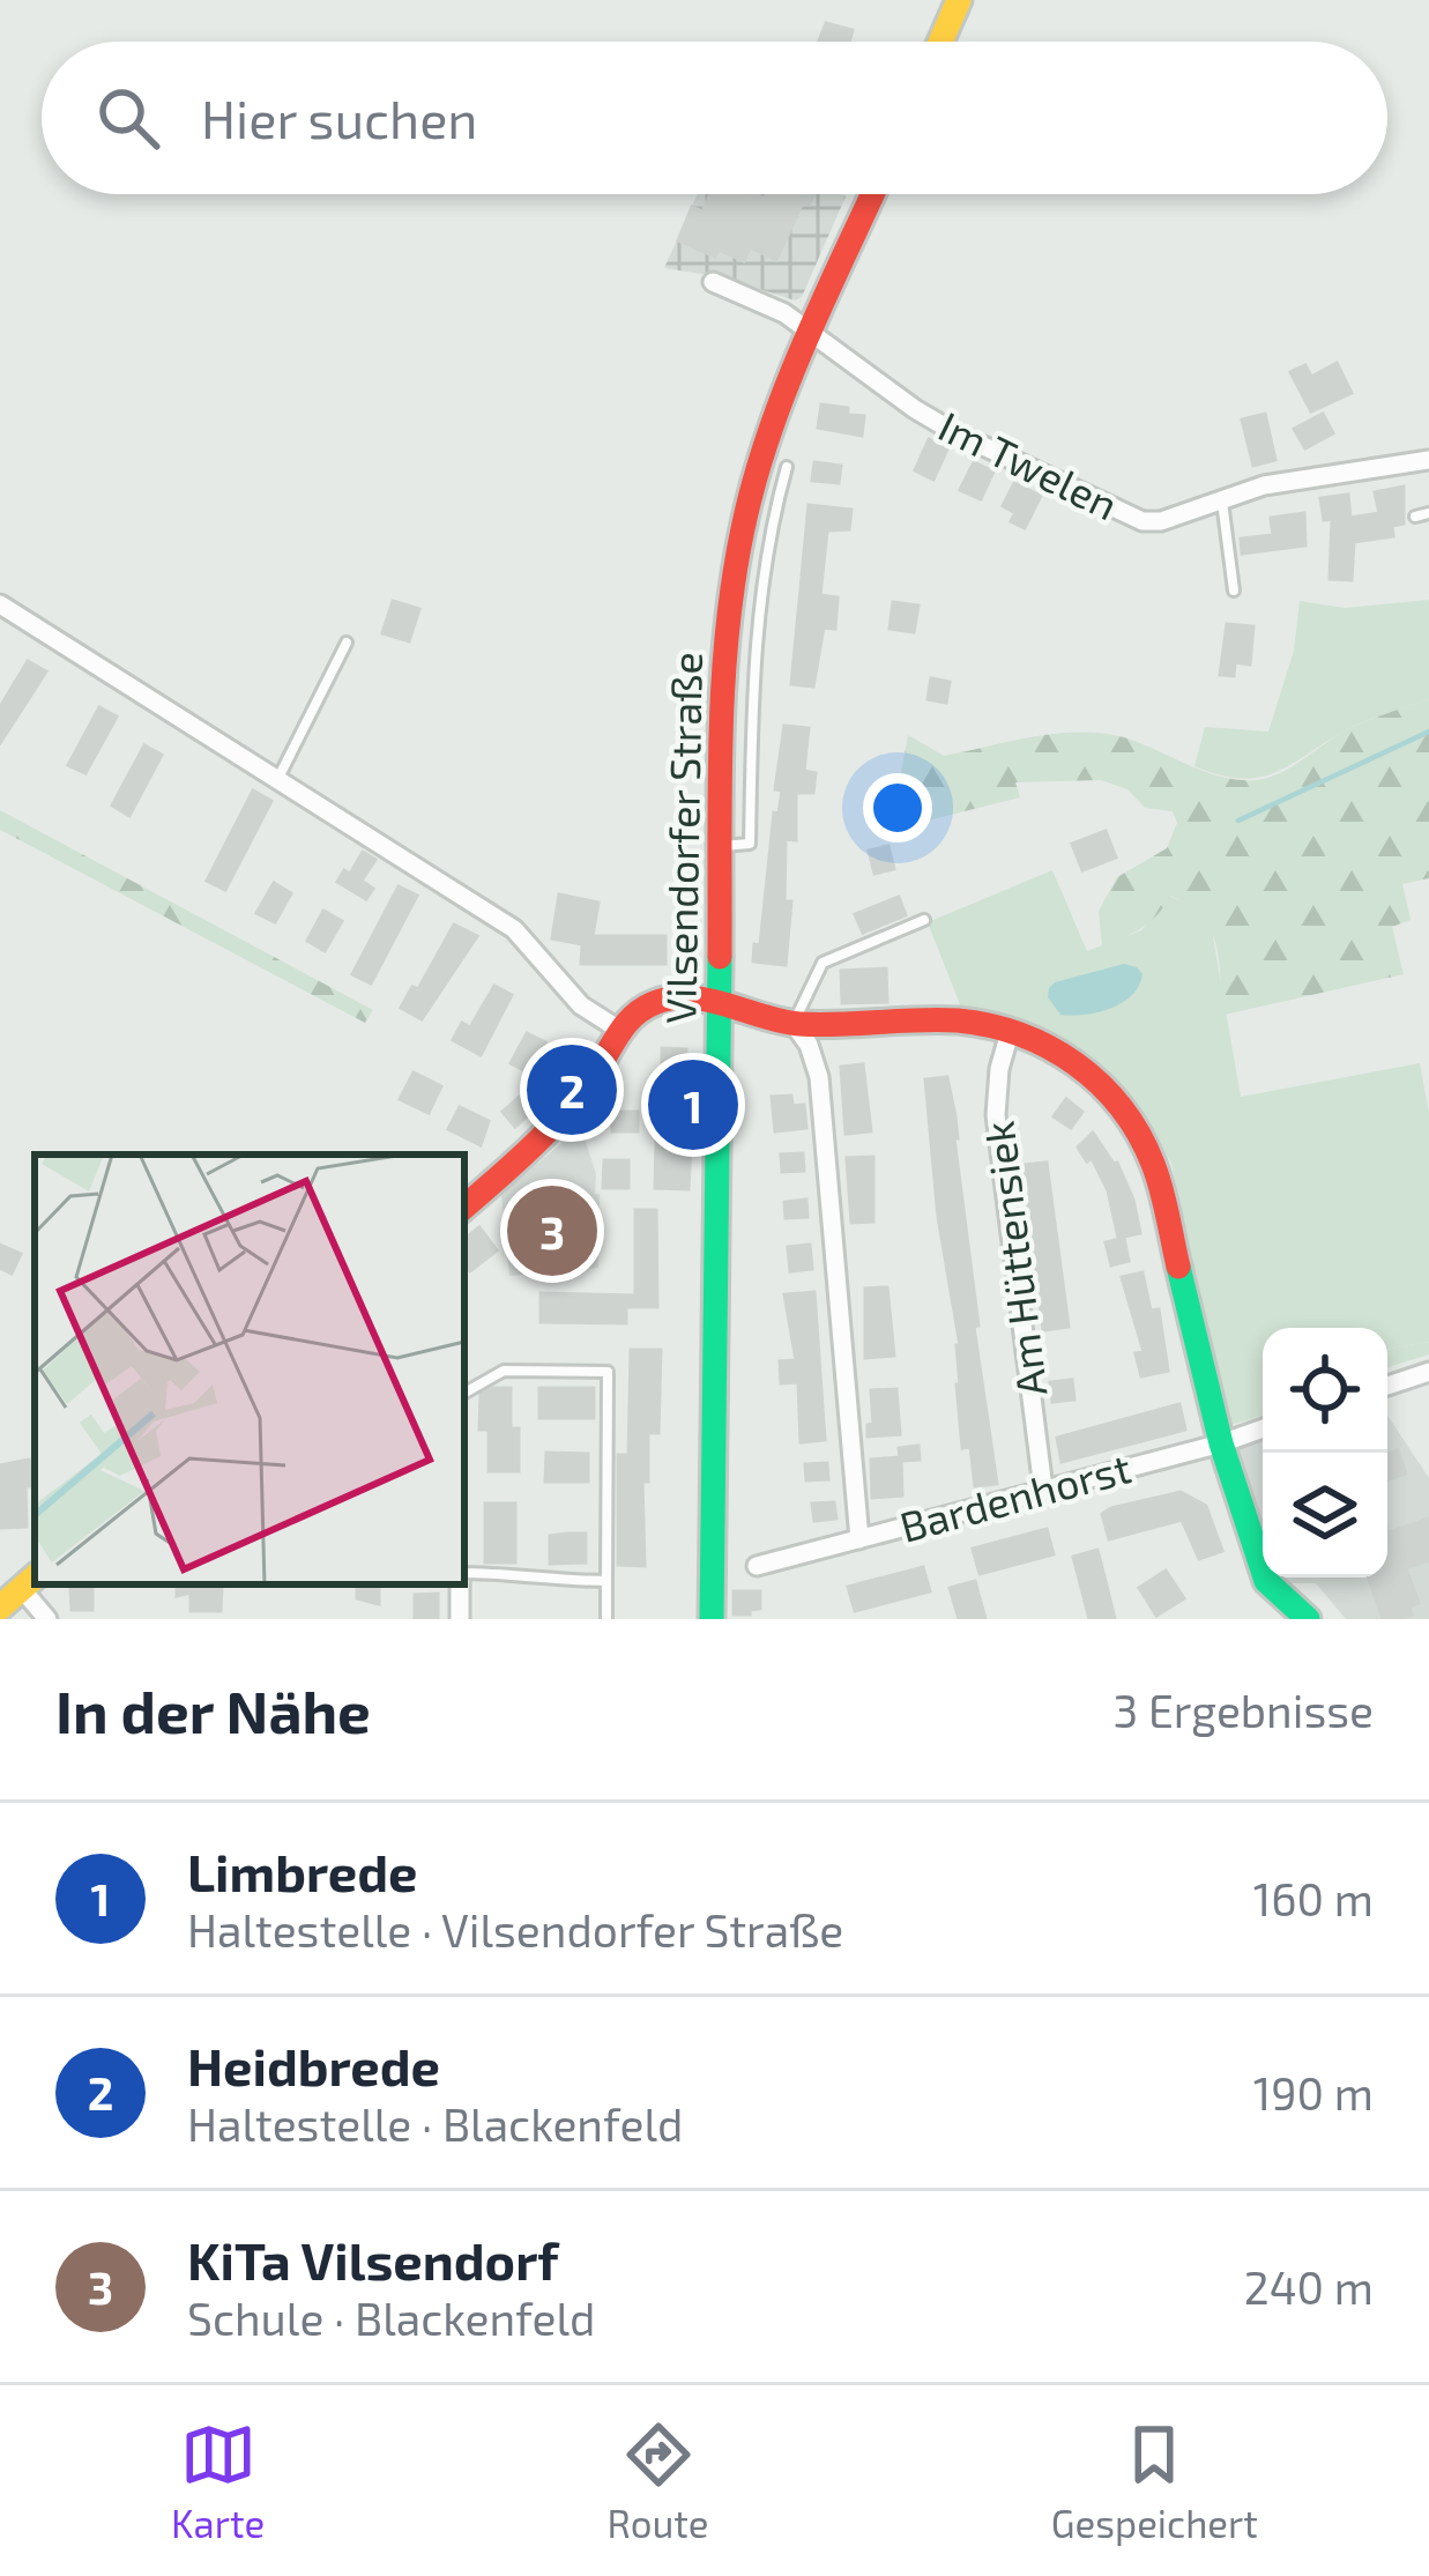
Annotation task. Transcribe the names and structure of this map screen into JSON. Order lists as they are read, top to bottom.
{
  "streets": {
    "main road": ["Vilsendorfer Straße"],
    "street": ["Im Twelen", "Am Hüttensiek", "Bardenhorst"]
  },
  "crossings": [
    ["Im Twelen", "Vilsendorfer Straße"],
    ["Am Hüttensiek", "Bardenhorst"]
  ],
  "page": {
    "search": "Hier suchen",
    "pins": ["2", "1", "3"],
    "heading": ["In der Nähe", "3 Ergebnisse"],
    "list": [
      {
        "mark": "1",
        "name": "Limbrede",
        "note": "Haltestelle · Vilsendorfer Straße",
        "value": "160 m"
      },
      {
        "mark": "2",
        "name": "Heidbrede",
        "note": "Haltestelle · Blackenfeld",
        "value": "190 m"
      },
      {
        "mark": "3",
        "name": "KiTa Vilsendorf",
        "note": "Schule · Blackenfeld",
        "value": "240 m"
      }
    ],
    "nav": ["Karte", "Route", "Gespeichert"]
  }
}
